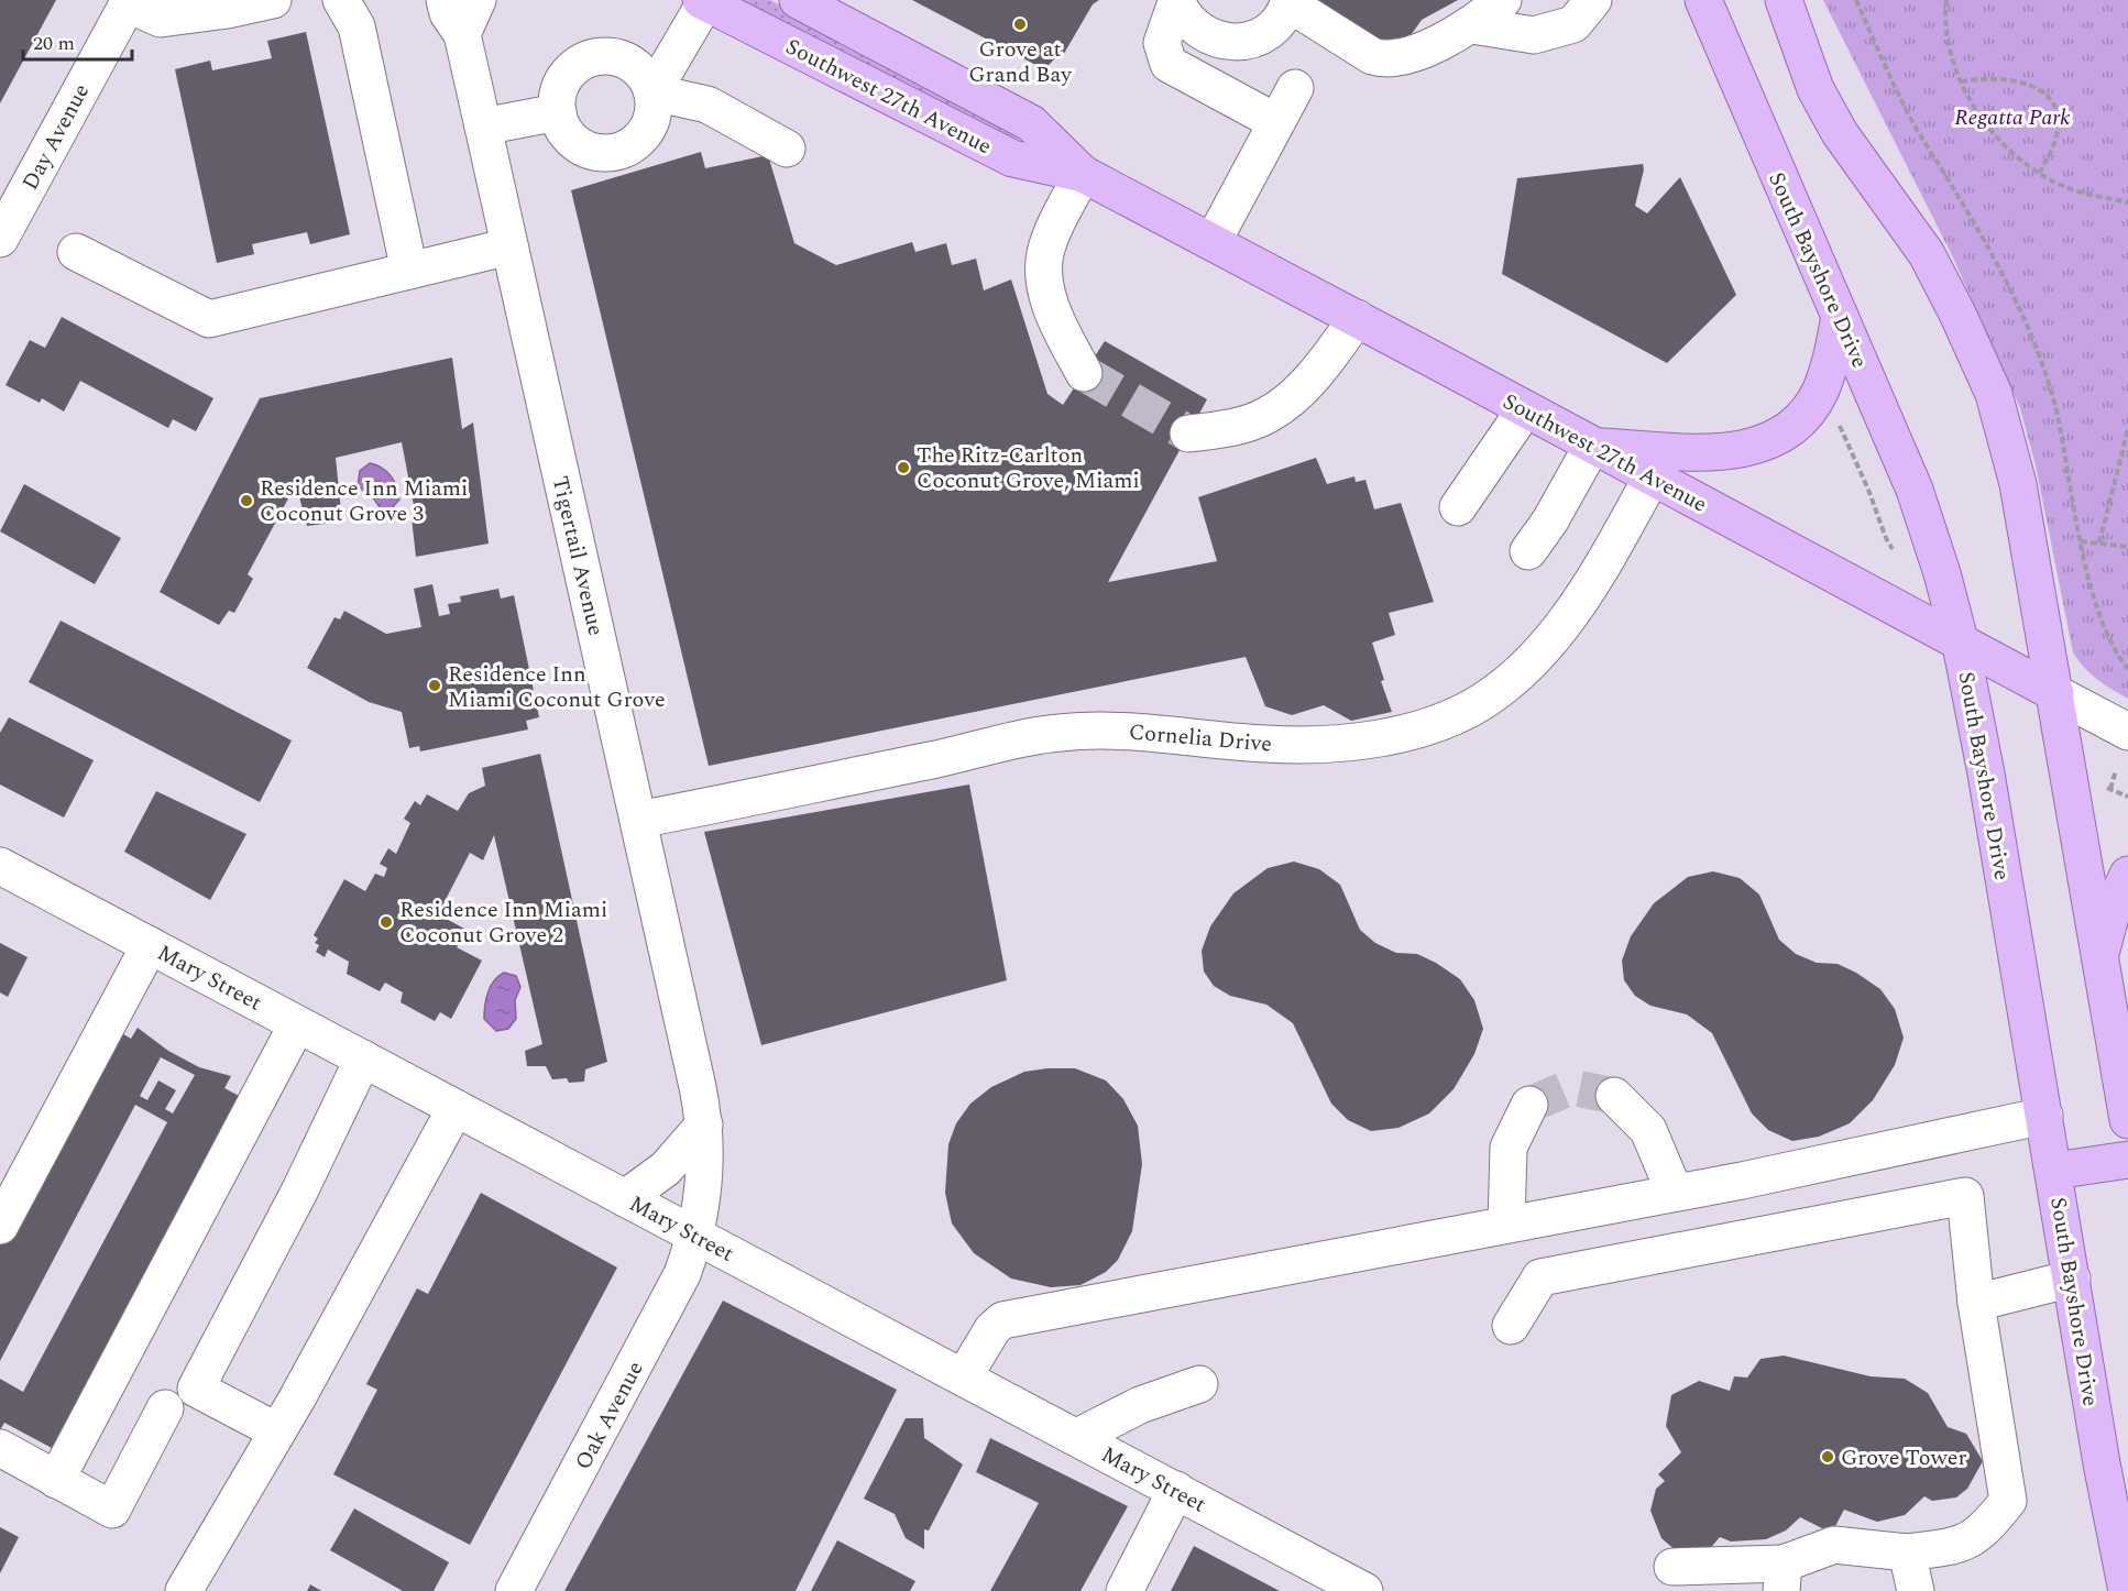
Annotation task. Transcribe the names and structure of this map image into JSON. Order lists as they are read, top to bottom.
{
  "streets": {
    "main road": ["Southwest 27th Avenue", "South Bayshore Drive"],
    "street": [
      "Day Avenue",
      "Tigertail Avenue",
      "Cornelia Drive",
      "Mary Street",
      "Oak Avenue"
    ]
  },
  "crossings": [
    ["Southwest 27th Avenue", "South Bayshore Drive"],
    ["Southwest 27th Avenue", "Cornelia Drive"],
    ["Tigertail Avenue", "Cornelia Drive"],
    ["Tigertail Avenue", "Mary Street"],
    ["Tigertail Avenue", "Oak Avenue"],
    ["Mary Street", "Oak Avenue"]
  ],
  "parks": ["Regatta Park"],
  "places": [
    "Grove at Grand Bay",
    "The Ritz-Carlton Coconut Grove, Miami",
    "Residence Inn Miami Coconut Grove 3",
    "Residence Inn Miami Coconut Grove",
    "Residence Inn Miami Coconut Grove 2",
    "Grove Tower"
  ],
  "scale_bar": "20 m"
}
